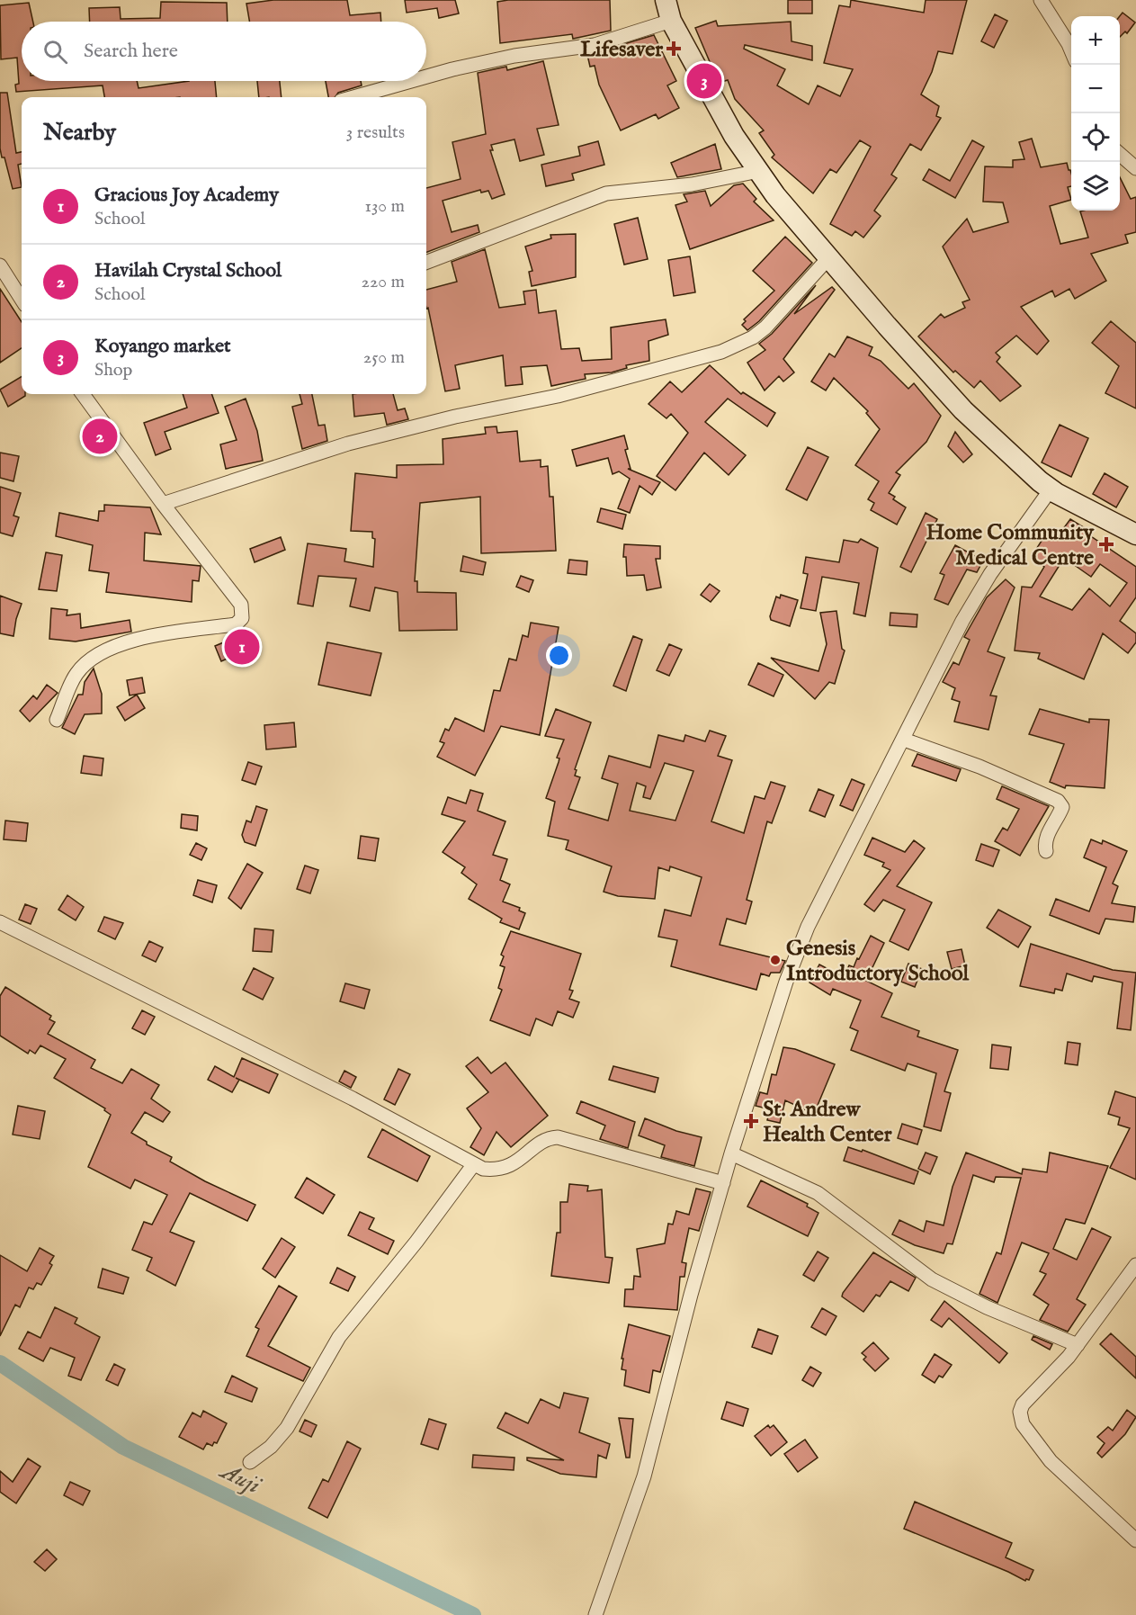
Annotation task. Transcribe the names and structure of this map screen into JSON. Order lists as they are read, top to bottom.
{
  "water": ["Auji"],
  "places": {
    "health": ["Lifesaver", "Home Community Medical Centre", "St. Andrew Health Center"],
    "other": ["Genesis Introductory School"]
  },
  "page": {
    "map_buttons": ["+", "−"],
    "search": "Search here",
    "pins": ["3", "2", "1"],
    "heading": ["Nearby", "3 results"],
    "list": [
      {
        "mark": "1",
        "name": "Gracious Joy Academy",
        "note": "School",
        "value": "130 m"
      },
      {
        "mark": "2",
        "name": "Havilah Crystal School",
        "note": "School",
        "value": "220 m"
      },
      {
        "mark": "3",
        "name": "Koyango market",
        "note": "Shop",
        "value": "250 m"
      }
    ]
  }
}
